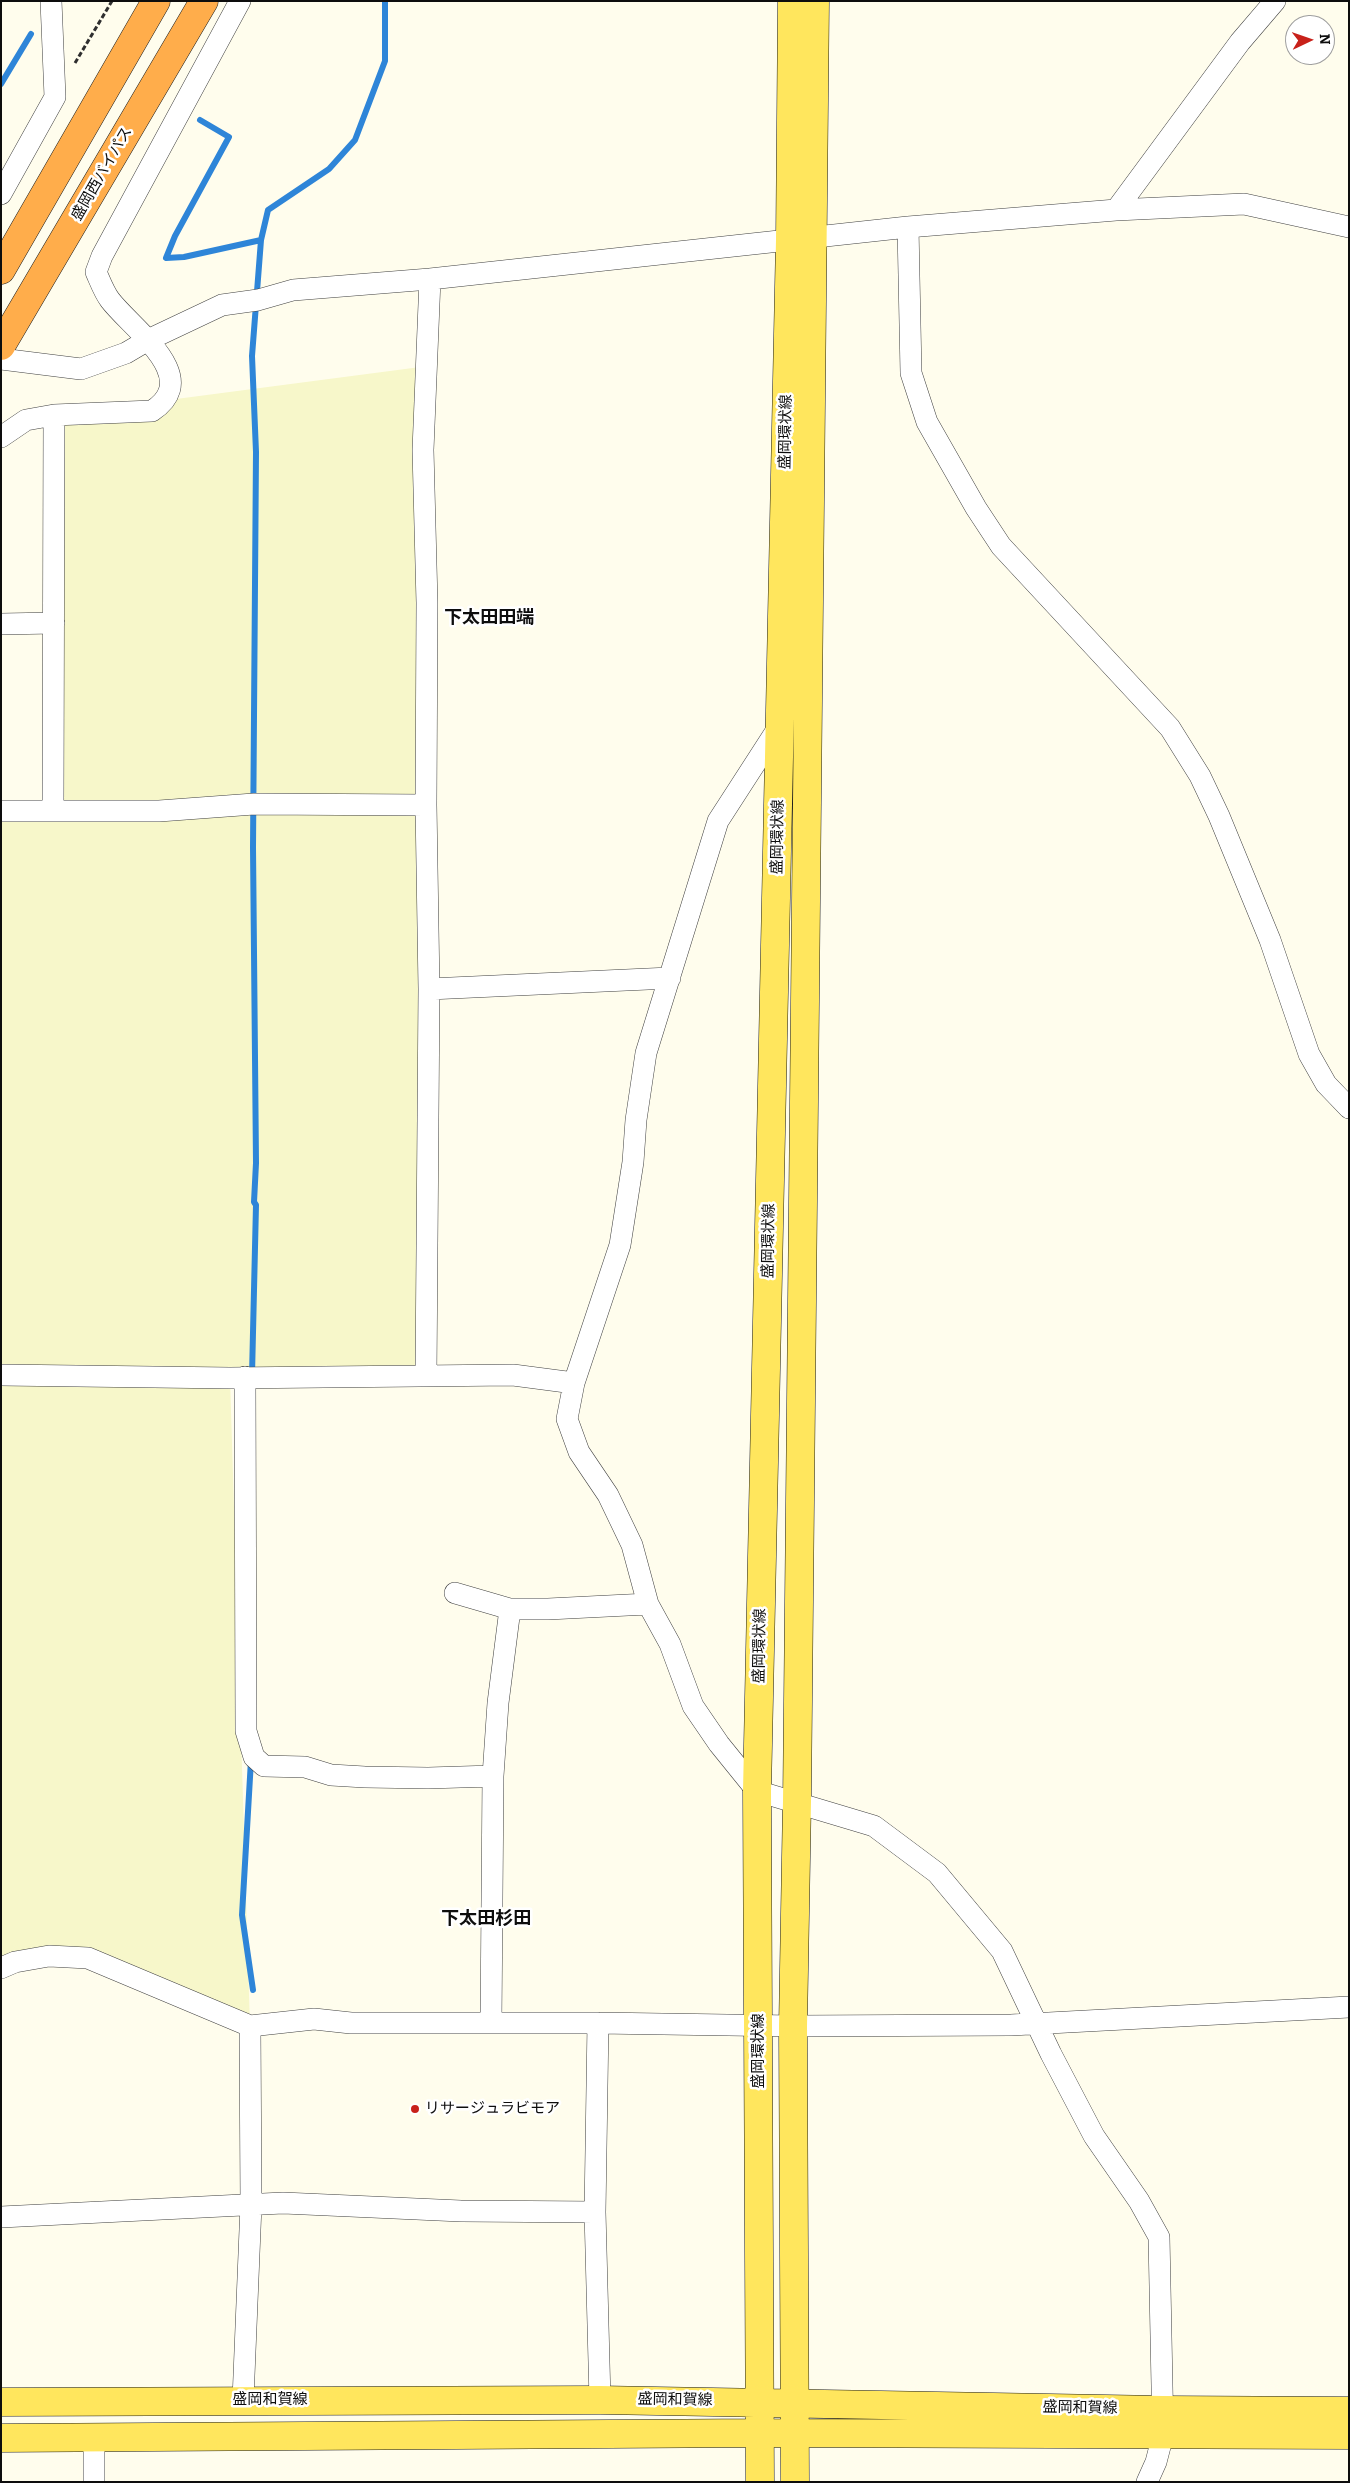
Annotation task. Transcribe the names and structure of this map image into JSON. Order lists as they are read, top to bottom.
{
  "streets": {
    "highway": ["盛岡西バイパス"],
    "main road": ["盛岡環状線", "盛岡和賀線"]
  },
  "crossings": [
    ["盛岡環状線", "盛岡和賀線"]
  ],
  "districts": ["下太田田端", "下太田杉田"],
  "places": ["リサージュラビモア"],
  "north": "right"
}
